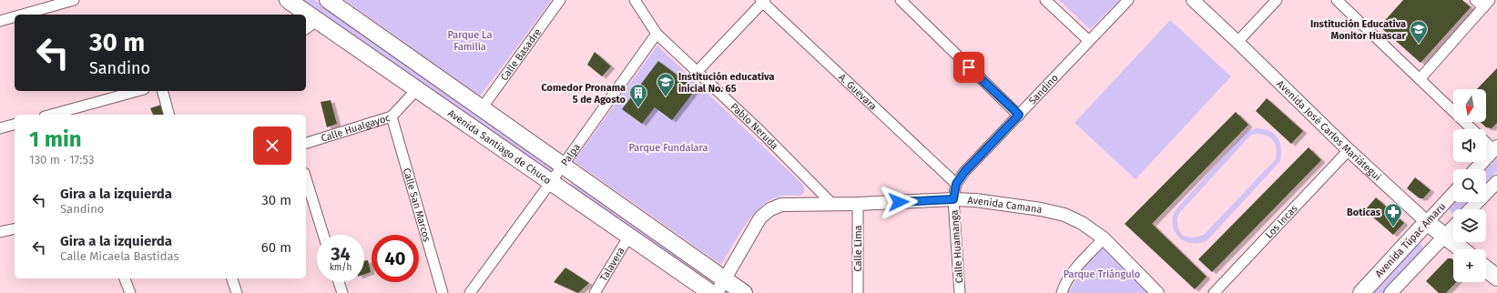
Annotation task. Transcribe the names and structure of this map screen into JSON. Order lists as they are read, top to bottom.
{
  "streets": {
    "main road": ["Avenida José Carlos Mariátegui", "Avenida Santiago de Chuco", "Avenida Túpac Amaru"],
    "street": [
      "Calle Basadre",
      "Sandino",
      "A. Guevara",
      "Pablo Neruda",
      "Calle Hualgayoc",
      "Palpa",
      "Calle San Marcos",
      "Avenida Camana",
      "Los Incas",
      "Calle Huamanga",
      "Calle Lima",
      "Talavera"
    ]
  },
  "crossings": [
    ["Calle Basadre", "Avenida Santiago de Chuco"],
    ["Sandino", "A. Guevara"],
    ["Sandino", "Avenida Camana"],
    ["Sandino", "Calle Huamanga"],
    ["Pablo Neruda", "Palpa"],
    ["Pablo Neruda", "Avenida Camana"],
    ["Calle Hualgayoc", "Avenida Santiago de Chuco"],
    ["Calle Hualgayoc", "Calle San Marcos"],
    ["Avenida José Carlos Mariátegui", "Los Incas"],
    ["Avenida José Carlos Mariátegui", "Avenida Túpac Amaru"],
    ["Avenida Santiago de Chuco", "Palpa"],
    ["Avenida Santiago de Chuco", "Avenida Camana"],
    ["Avenida Santiago de Chuco", "Talavera"],
    ["Avenida Camana", "Calle Huamanga"],
    ["Avenida Camana", "Calle Lima"]
  ],
  "parks": ["Parque La Familia", "Parque Fundalara", "Parque Triángulo"],
  "places": {
    "school or university": ["Institución Educativa Monitor Huascar", "Institución educativa inicial No. 65"],
    "building": ["Comedor Pronama 5 de Agosto"],
    "pharmacy": ["Boticas"]
  },
  "north": "bottom",
  "page": {
    "turn": ["30 m", "Sandino"],
    "map_buttons": "+",
    "heading": ["1 min", "130 m · 17:53"],
    "list": [
      {
        "name": "Gira a la izquierda",
        "note": "Sandino",
        "value": "30 m"
      },
      {
        "name": "Gira a la izquierda",
        "note": "Calle Micaela Bastidas",
        "value": "60 m"
      }
    ],
    "speed": "34 km/h",
    "limit": "40"
  }
}
